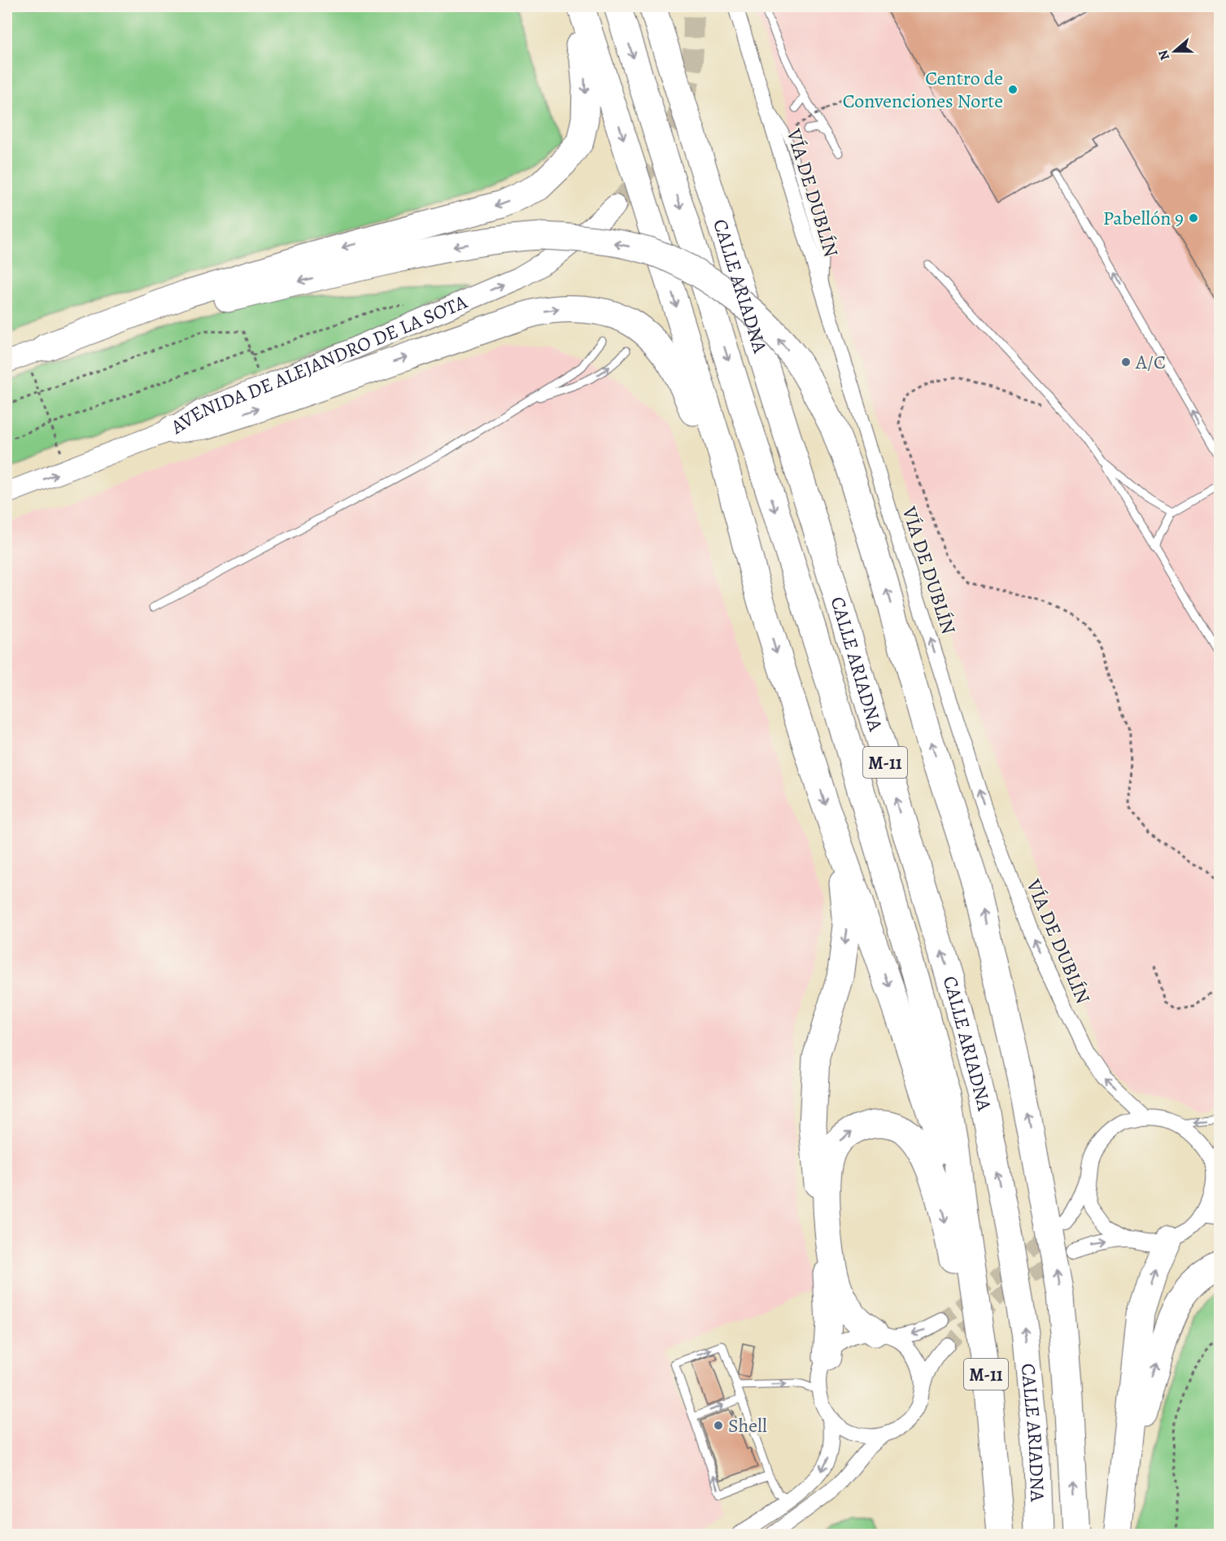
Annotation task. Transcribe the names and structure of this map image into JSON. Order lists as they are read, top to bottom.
{
  "streets": {
    "highway": ["CALLE ARIADNA", "M-11"],
    "street": ["VÍA DE DUBLÍN", "AVENIDA DE ALEJANDRO DE LA SOTA"]
  },
  "one_way": ["VÍA DE DUBLÍN", "AVENIDA DE ALEJANDRO DE LA SOTA"],
  "places": [
    "Centro de Convenciones Norte",
    "Pabellón 9",
    "A/C",
    "Shell"
  ],
  "north": "left"
}
